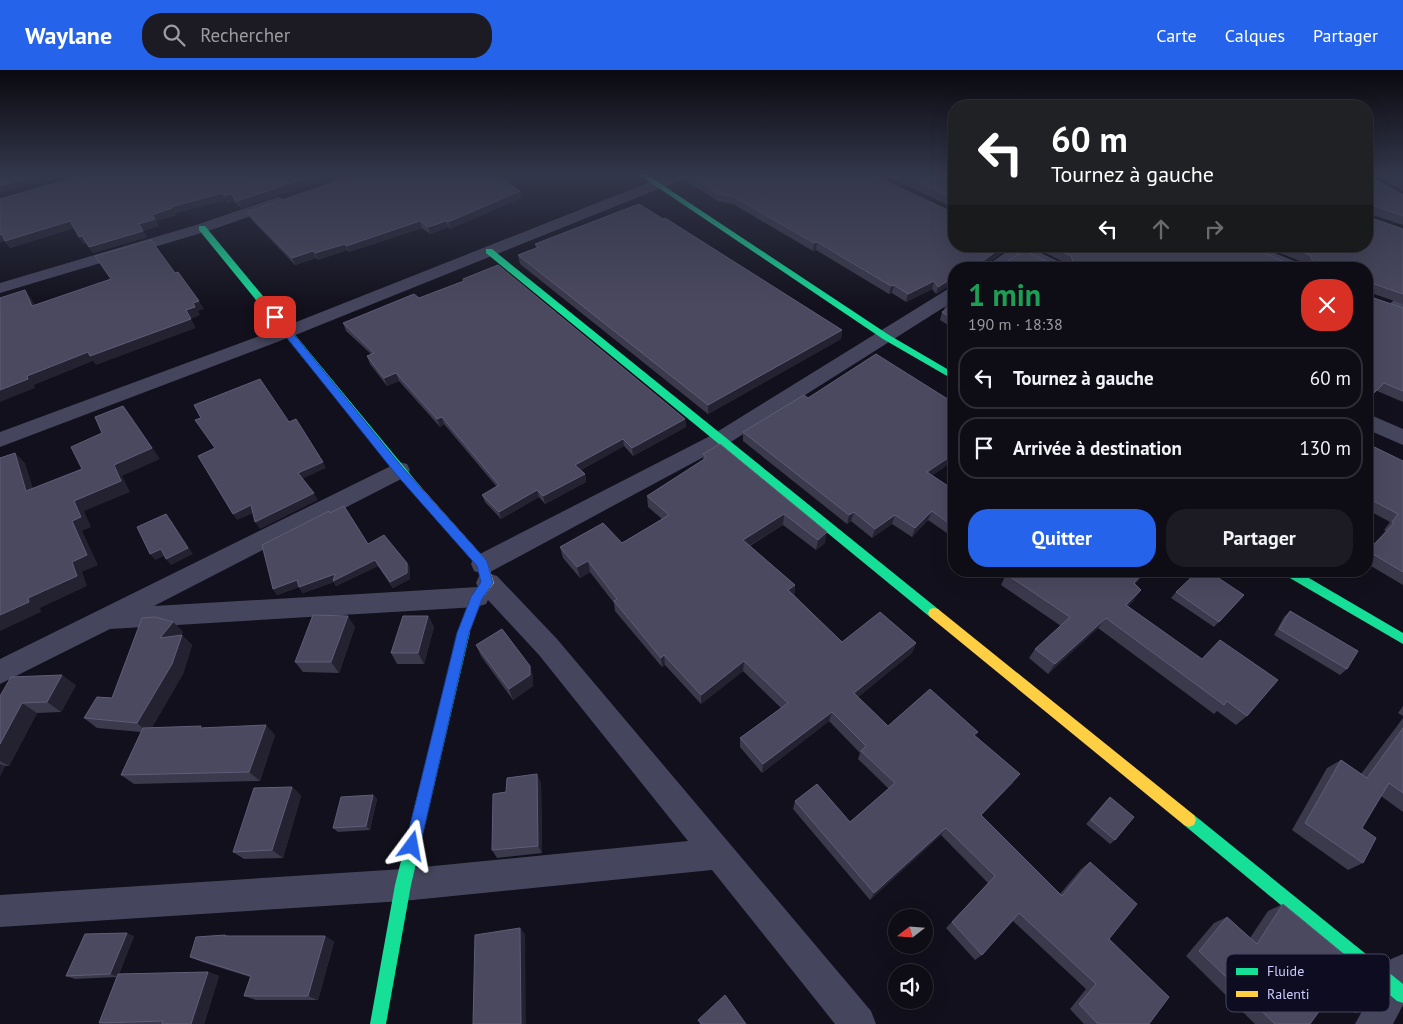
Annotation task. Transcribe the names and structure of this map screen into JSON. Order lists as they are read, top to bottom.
{
  "legend": ["Fluide", "Ralenti"],
  "north": "left",
  "page": {
    "header": "Waylane",
    "search": "Rechercher",
    "nav": ["Carte", "Calques", "Partager"],
    "turn": ["60 m", "Tournez à gauche"],
    "heading": ["1 min", "190 m · 18:38"],
    "list": [
      {
        "name": "Tournez à gauche",
        "value": "60 m"
      },
      {
        "name": "Arrivée à destination",
        "value": "130 m"
      }
    ],
    "buttons": ["Quitter", "Partager"]
  }
}
